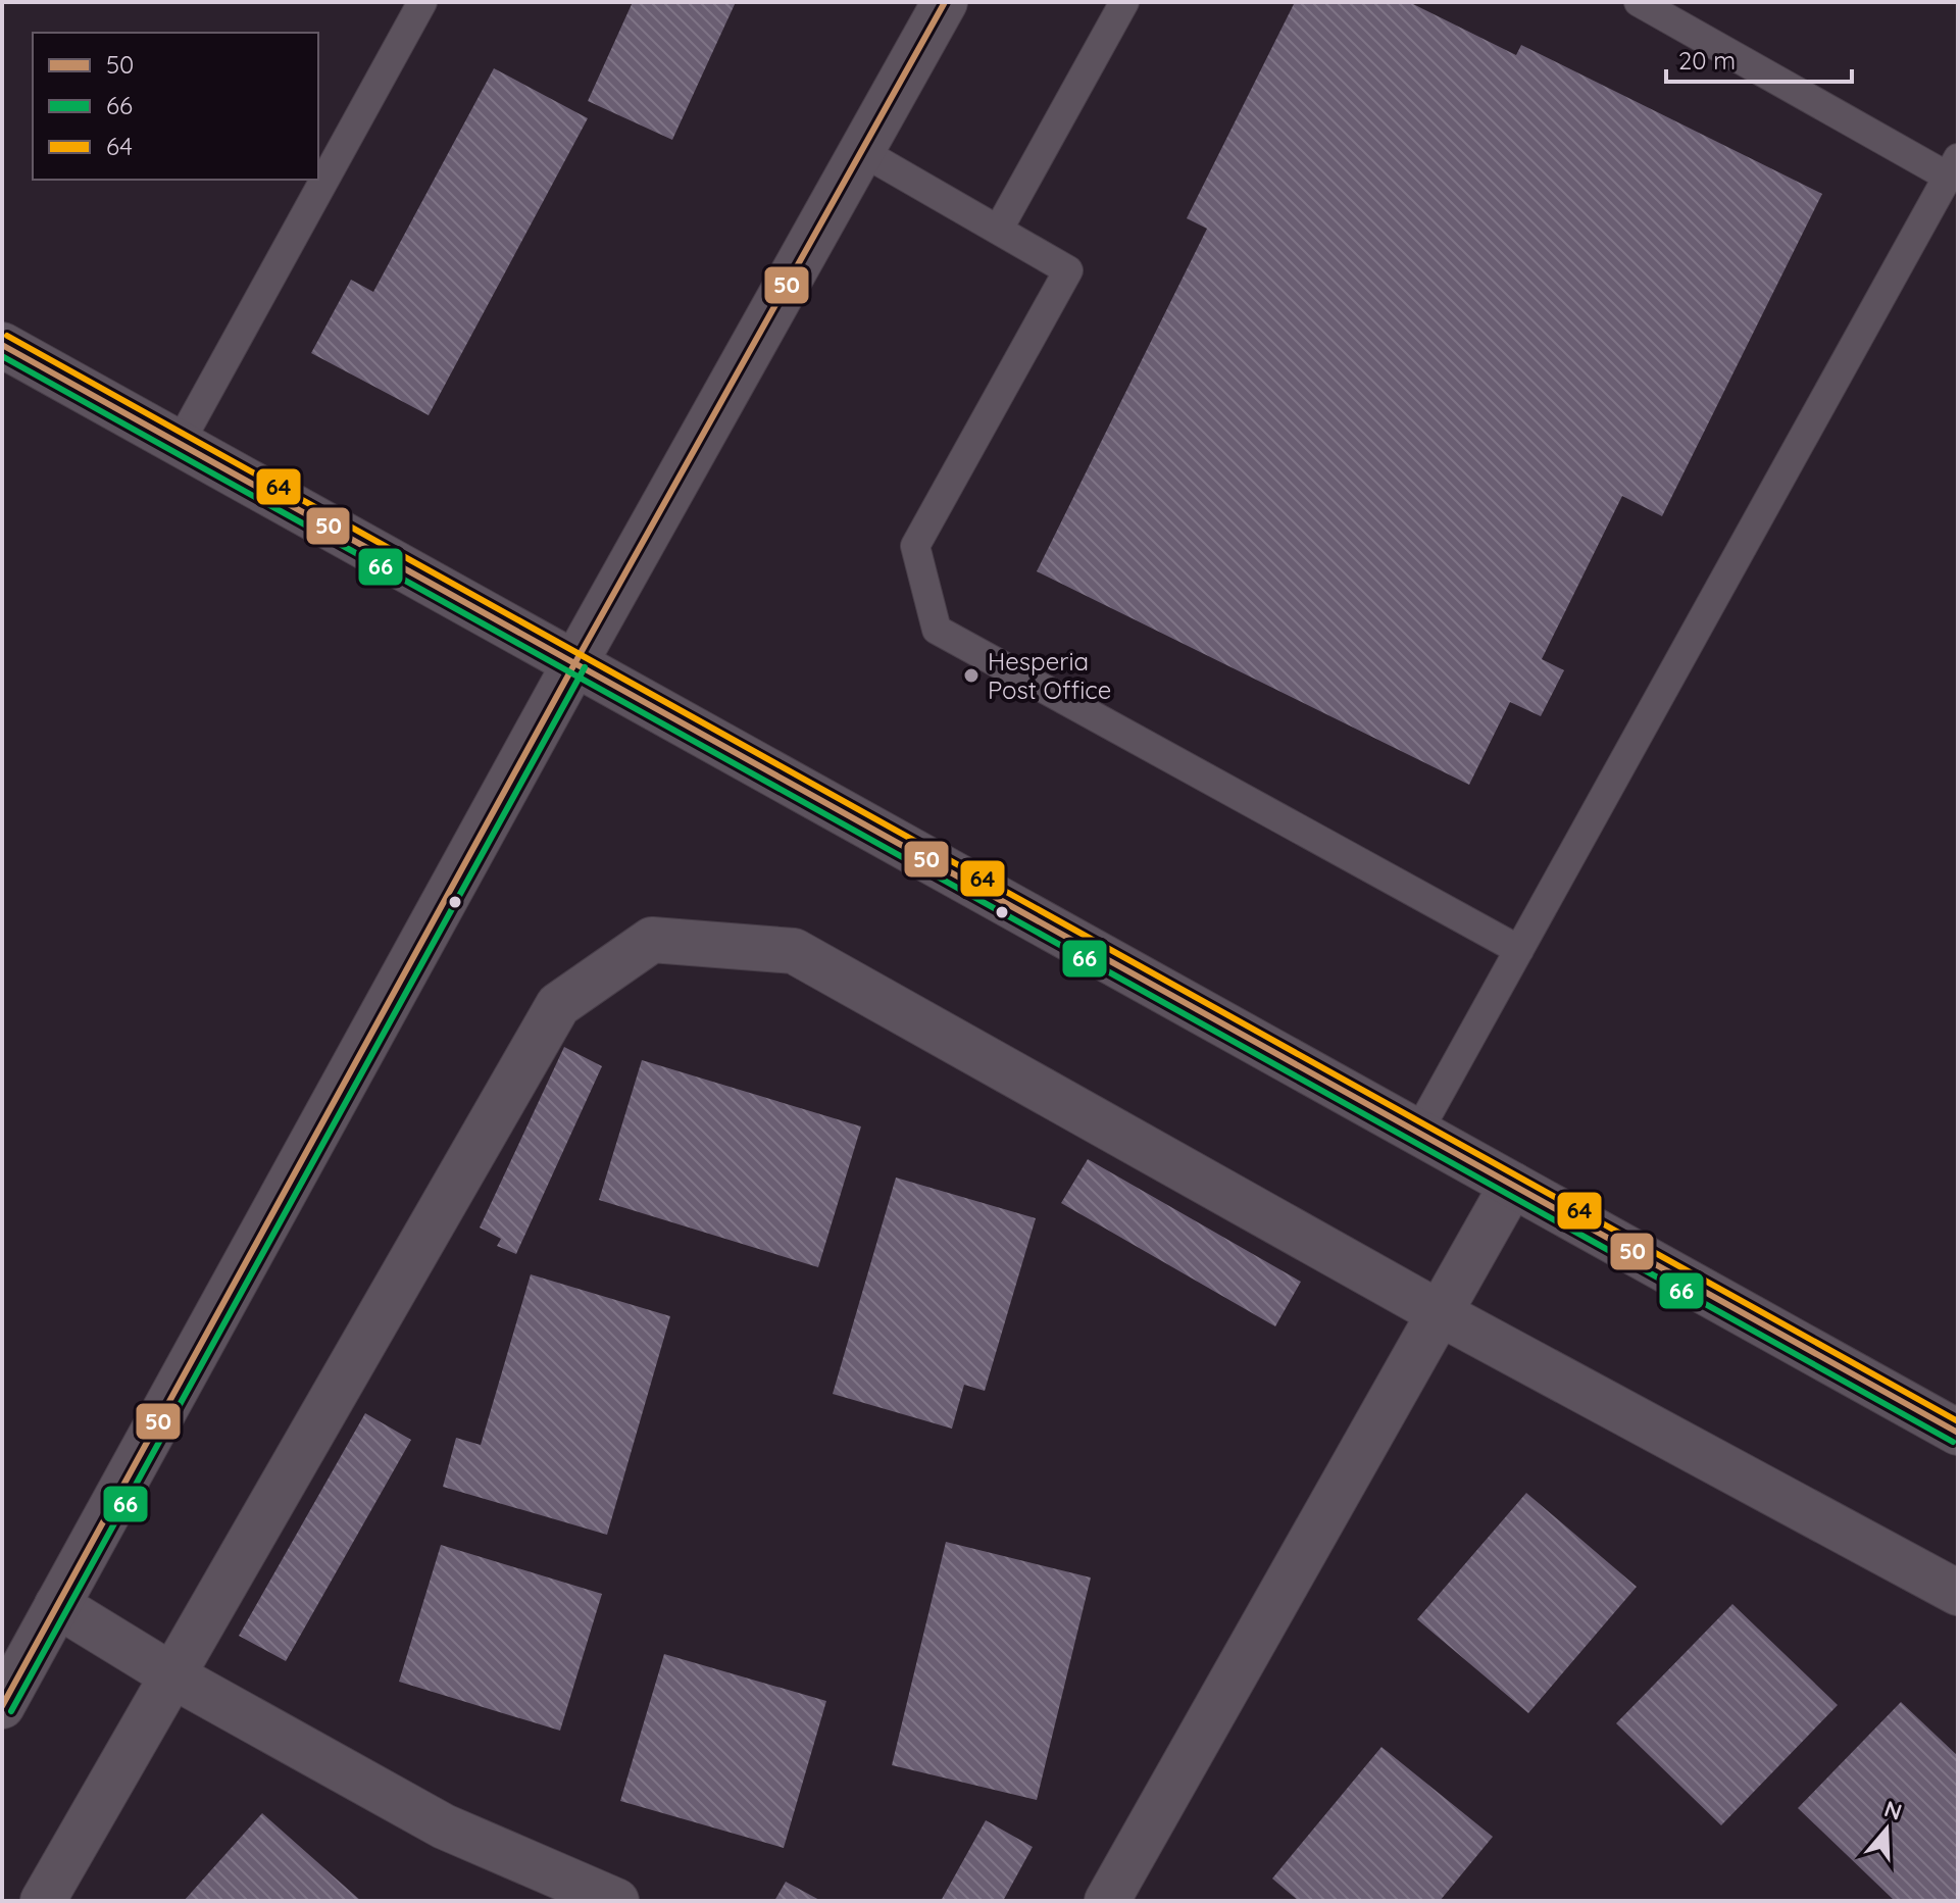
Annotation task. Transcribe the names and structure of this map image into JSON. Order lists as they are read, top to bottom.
{
  "places": ["Hesperia Post Office"],
  "lines": ["transit line 50", "transit line 64", "transit line 66"],
  "legend": ["50", "66", "64"],
  "scale_bar": "20 m",
  "north": "top"
}
